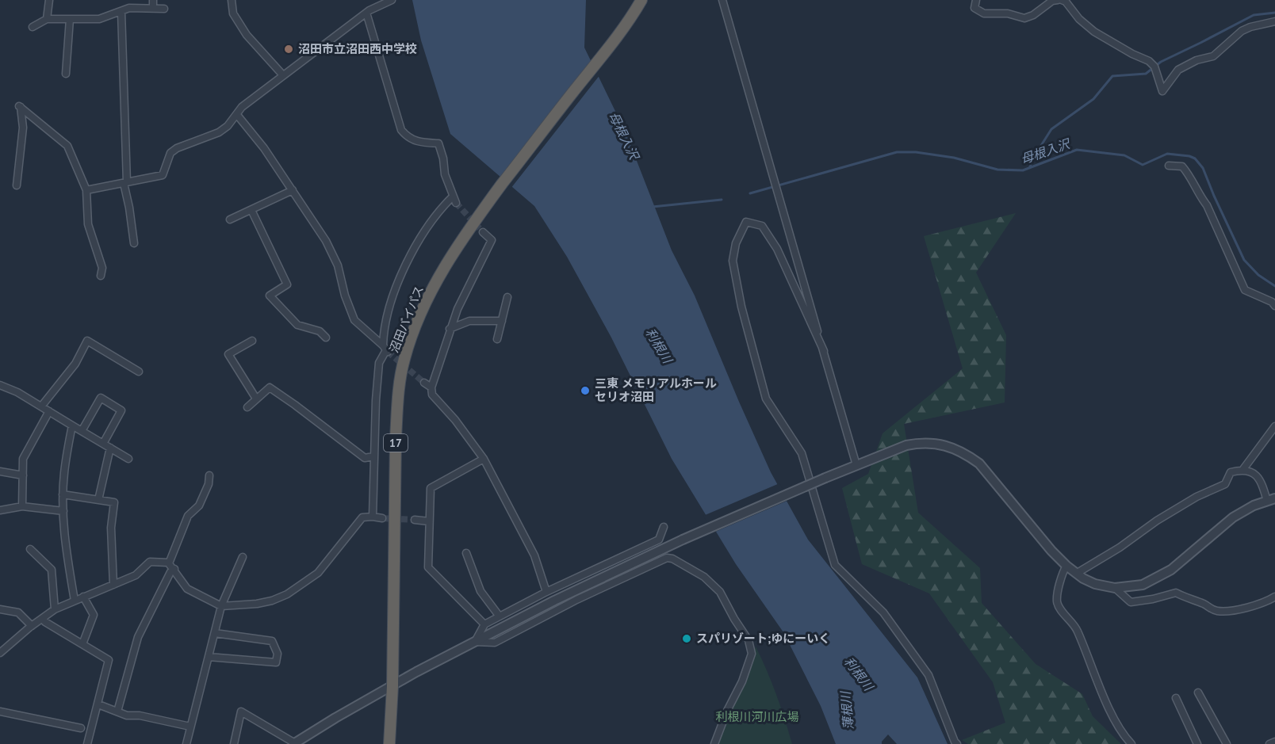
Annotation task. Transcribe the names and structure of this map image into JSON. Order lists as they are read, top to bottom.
{
  "streets": {
    "highway": ["沼田バイパス", "17"]
  },
  "water": ["母根入沢", "利根川", "薄根川"],
  "parks": ["利根川河川広場"],
  "places": ["沼田市立沼田西中学校", "三東 メモリアルホール セリオ沼田", "スパリゾート;ゆにーいく"]
}
